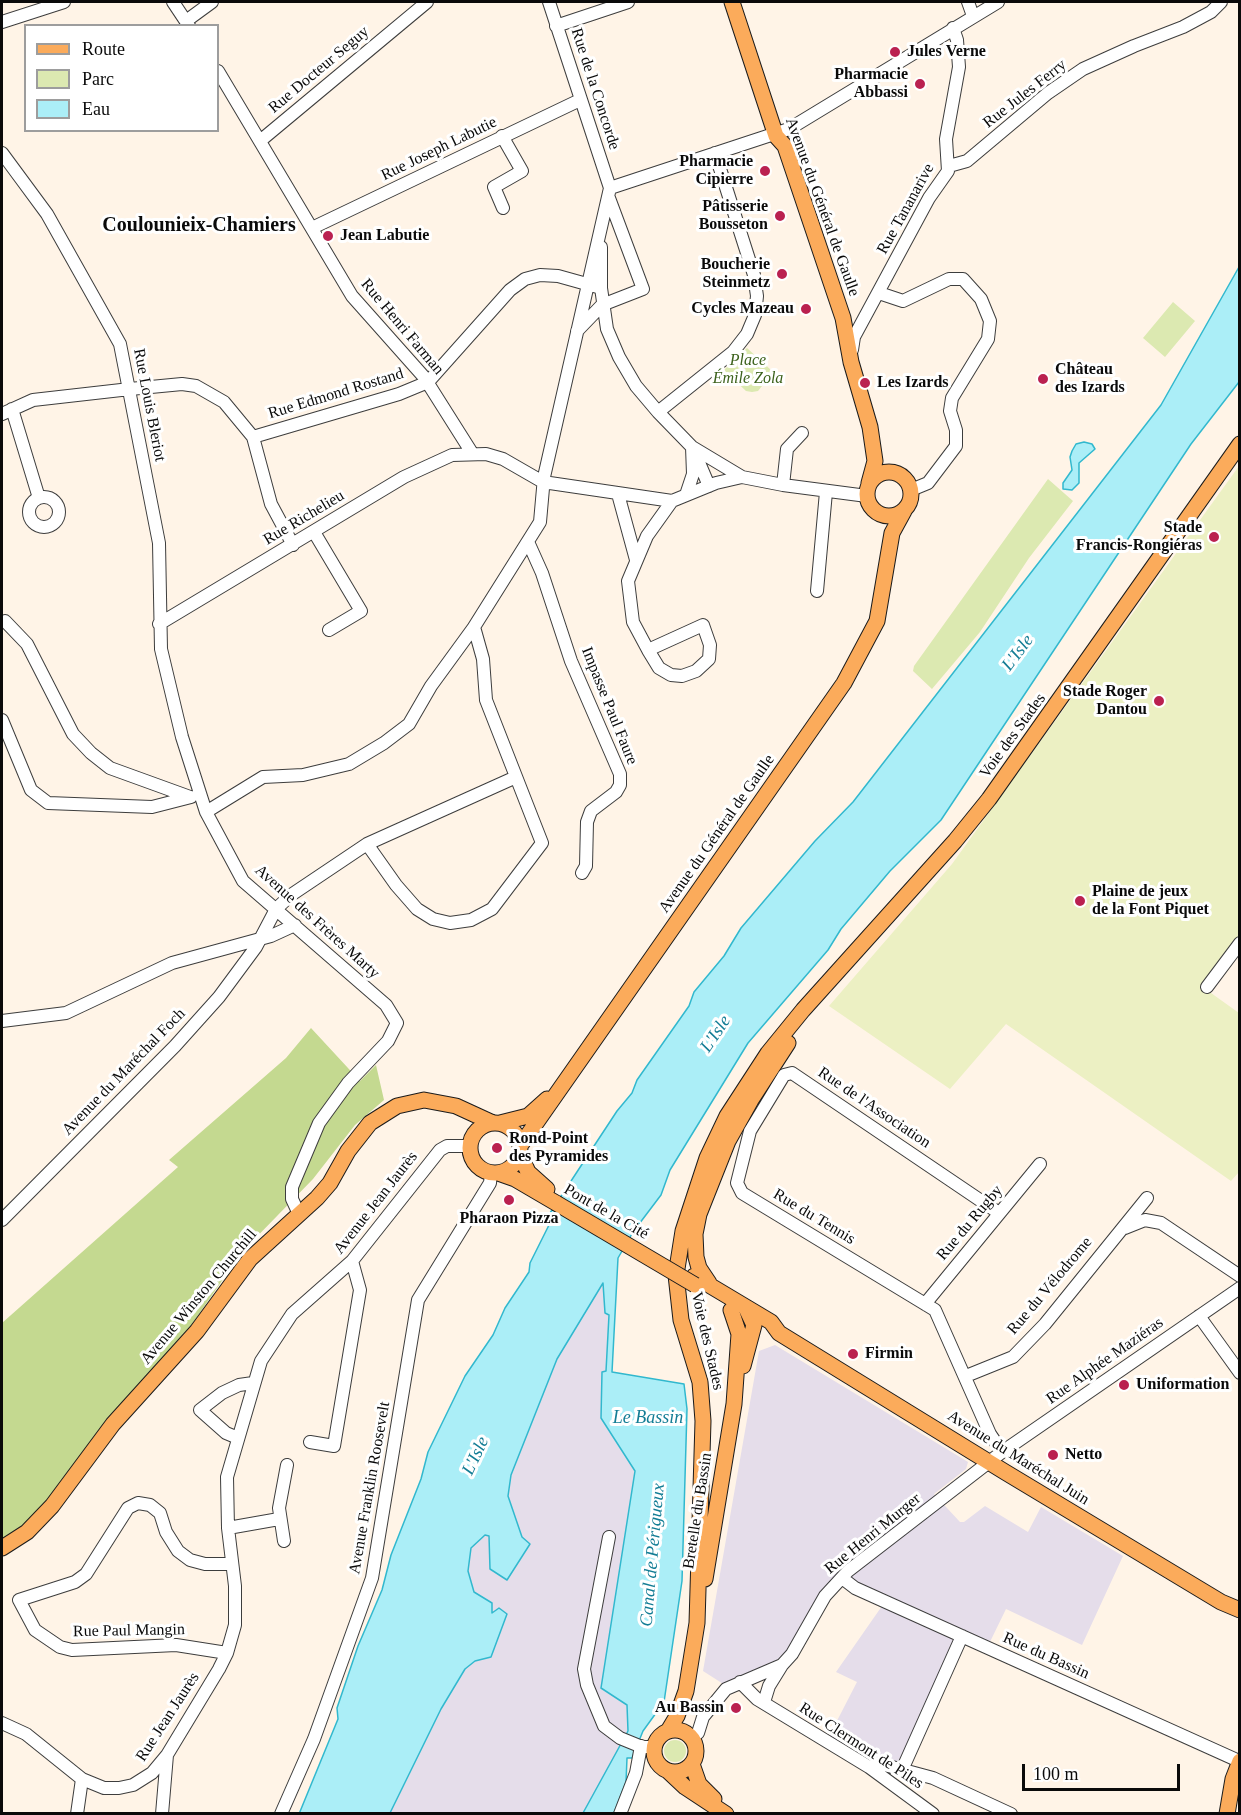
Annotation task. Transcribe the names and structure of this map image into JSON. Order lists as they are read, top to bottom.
{
  "streets": {
    "main road": [
      "Avenue du Général de Gaulle",
      "Voie des Stades",
      "Pont de la Cité",
      "Avenue Winston Churchill",
      "Avenue du Maréchal Juin",
      "Bretelle du Bassin"
    ],
    "street": [
      "Rue Docteur Seguy",
      "Rue de la Concorde",
      "Rue Jules Ferry",
      "Rue Joseph Labutie",
      "Rue Tananarive",
      "Rue Henri Farman",
      "Rue Edmond Rostand",
      "Rue Louis Bleriot",
      "Rue Richelieu",
      "Impasse Paul Faure",
      "Avenue des Frères Marty",
      "Avenue du Maréchal Foch",
      "Rue de l'Association",
      "Avenue Jean Jaurès",
      "Rue du Tennis",
      "Rue du Rugby",
      "Rue du Vélodrome",
      "Rue Alphée Maziéras",
      "Avenue Franklin Roosevelt",
      "Rue Henri Murger",
      "Rue Paul Mangin",
      "Rue du Bassin",
      "Rue Jean Jaurès",
      "Rue Clermont de Piles"
    ]
  },
  "crossings": [
    ["Rue Docteur Seguy", "Rue Henri Farman"],
    ["Rue de la Concorde", "Rue Joseph Labutie"],
    ["Rue Jules Ferry", "Rue Tananarive"],
    ["Rue Joseph Labutie", "Rue Henri Farman"],
    ["Avenue du Général de Gaulle", "Rue Tananarive"],
    ["Avenue du Général de Gaulle", "Avenue Jean Jaurès"],
    ["Avenue du Général de Gaulle", "Pont de la Cité"],
    ["Avenue du Général de Gaulle", "Avenue Winston Churchill"],
    ["Avenue du Général de Gaulle", "Avenue Franklin Roosevelt"],
    ["Rue Henri Farman", "Rue Edmond Rostand"],
    ["Rue Henri Farman", "Rue Richelieu"],
    ["Rue Louis Bleriot", "Rue Richelieu"],
    ["Rue Louis Bleriot", "Avenue des Frères Marty"],
    ["Rue Richelieu", "Avenue des Frères Marty"],
    ["Voie des Stades", "Avenue du Maréchal Juin"],
    ["Voie des Stades", "Bretelle du Bassin"],
    ["Avenue des Frères Marty", "Avenue du Maréchal Foch"],
    ["Avenue des Frères Marty", "Avenue Winston Churchill"],
    ["Rue de l'Association", "Rue du Tennis"],
    ["Rue de l'Association", "Rue du Rugby"],
    ["Avenue Jean Jaurès", "Pont de la Cité"],
    ["Avenue Jean Jaurès", "Avenue Winston Churchill"],
    ["Avenue Jean Jaurès", "Avenue Franklin Roosevelt"],
    ["Avenue Jean Jaurès", "Rue Paul Mangin"],
    ["Avenue Jean Jaurès", "Rue Jean Jaurès"],
    ["Pont de la Cité", "Avenue Winston Churchill"],
    ["Pont de la Cité", "Avenue du Maréchal Juin"],
    ["Pont de la Cité", "Avenue Franklin Roosevelt"],
    ["Rue du Tennis", "Rue du Rugby"],
    ["Avenue Winston Churchill", "Avenue Franklin Roosevelt"],
    ["Rue Alphée Maziéras", "Avenue du Maréchal Juin"],
    ["Rue Alphée Maziéras", "Rue Henri Murger"],
    ["Avenue du Maréchal Juin", "Bretelle du Bassin"],
    ["Avenue du Maréchal Juin", "Rue Henri Murger"],
    ["Rue Henri Murger", "Rue du Bassin"],
    ["Rue Henri Murger", "Rue Clermont de Piles"],
    ["Rue Paul Mangin", "Rue Jean Jaurès"]
  ],
  "districts": ["Coulounieix-Chamiers"],
  "water": ["L'Isle", "Le Bassin", "Canal de Périgueux"],
  "parks": ["Place Émile Zola"],
  "places": [
    "Jules Verne",
    "Pharmacie Abbassi",
    "Pharmacie Cipierre",
    "Pâtisserie Bousseton",
    "Jean Labutie",
    "Boucherie Steinmetz",
    "Cycles Mazeau",
    "Château des Izards",
    "Les Izards",
    "Stade Francis-Rongiéras",
    "Stade Roger Dantou",
    "Plaine de jeux de la Font Piquet",
    "Rond-Point des Pyramides",
    "Pharaon Pizza",
    "Firmin",
    "Uniformation",
    "Netto",
    "Au Bassin"
  ],
  "legend": ["Route", "Parc", "Eau"],
  "scale_bar": "100 m"
}
